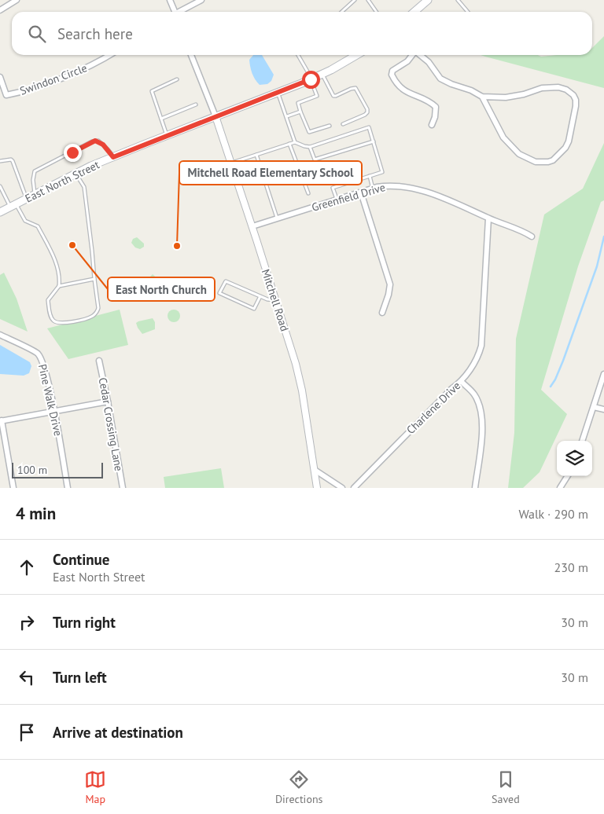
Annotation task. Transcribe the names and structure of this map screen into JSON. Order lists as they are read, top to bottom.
{
  "streets": {
    "main road": ["East North Street"],
    "street": [
      "Swindon Circle",
      "Greenfield Drive",
      "Mitchell Road",
      "Pine Walk Drive",
      "Charlene Drive",
      "Cedar Crossing Lane"
    ]
  },
  "crossings": [
    ["East North Street", "Mitchell Road"],
    ["Greenfield Drive", "Mitchell Road"],
    ["Greenfield Drive", "Charlene Drive"]
  ],
  "places": ["East North Church", "Mitchell Road Elementary School"],
  "scale_bar": "100 m",
  "page": {
    "search": "Search here",
    "scale": "100 m",
    "heading": ["4 min", "Walk · 290 m"],
    "list": [
      ["Continue", "East North Street", "230 m"],
      ["Turn right", "30 m"],
      ["Turn left", "30 m"],
      "Arrive at destination"
    ],
    "nav": ["Map", "Directions", "Saved"]
  }
}
